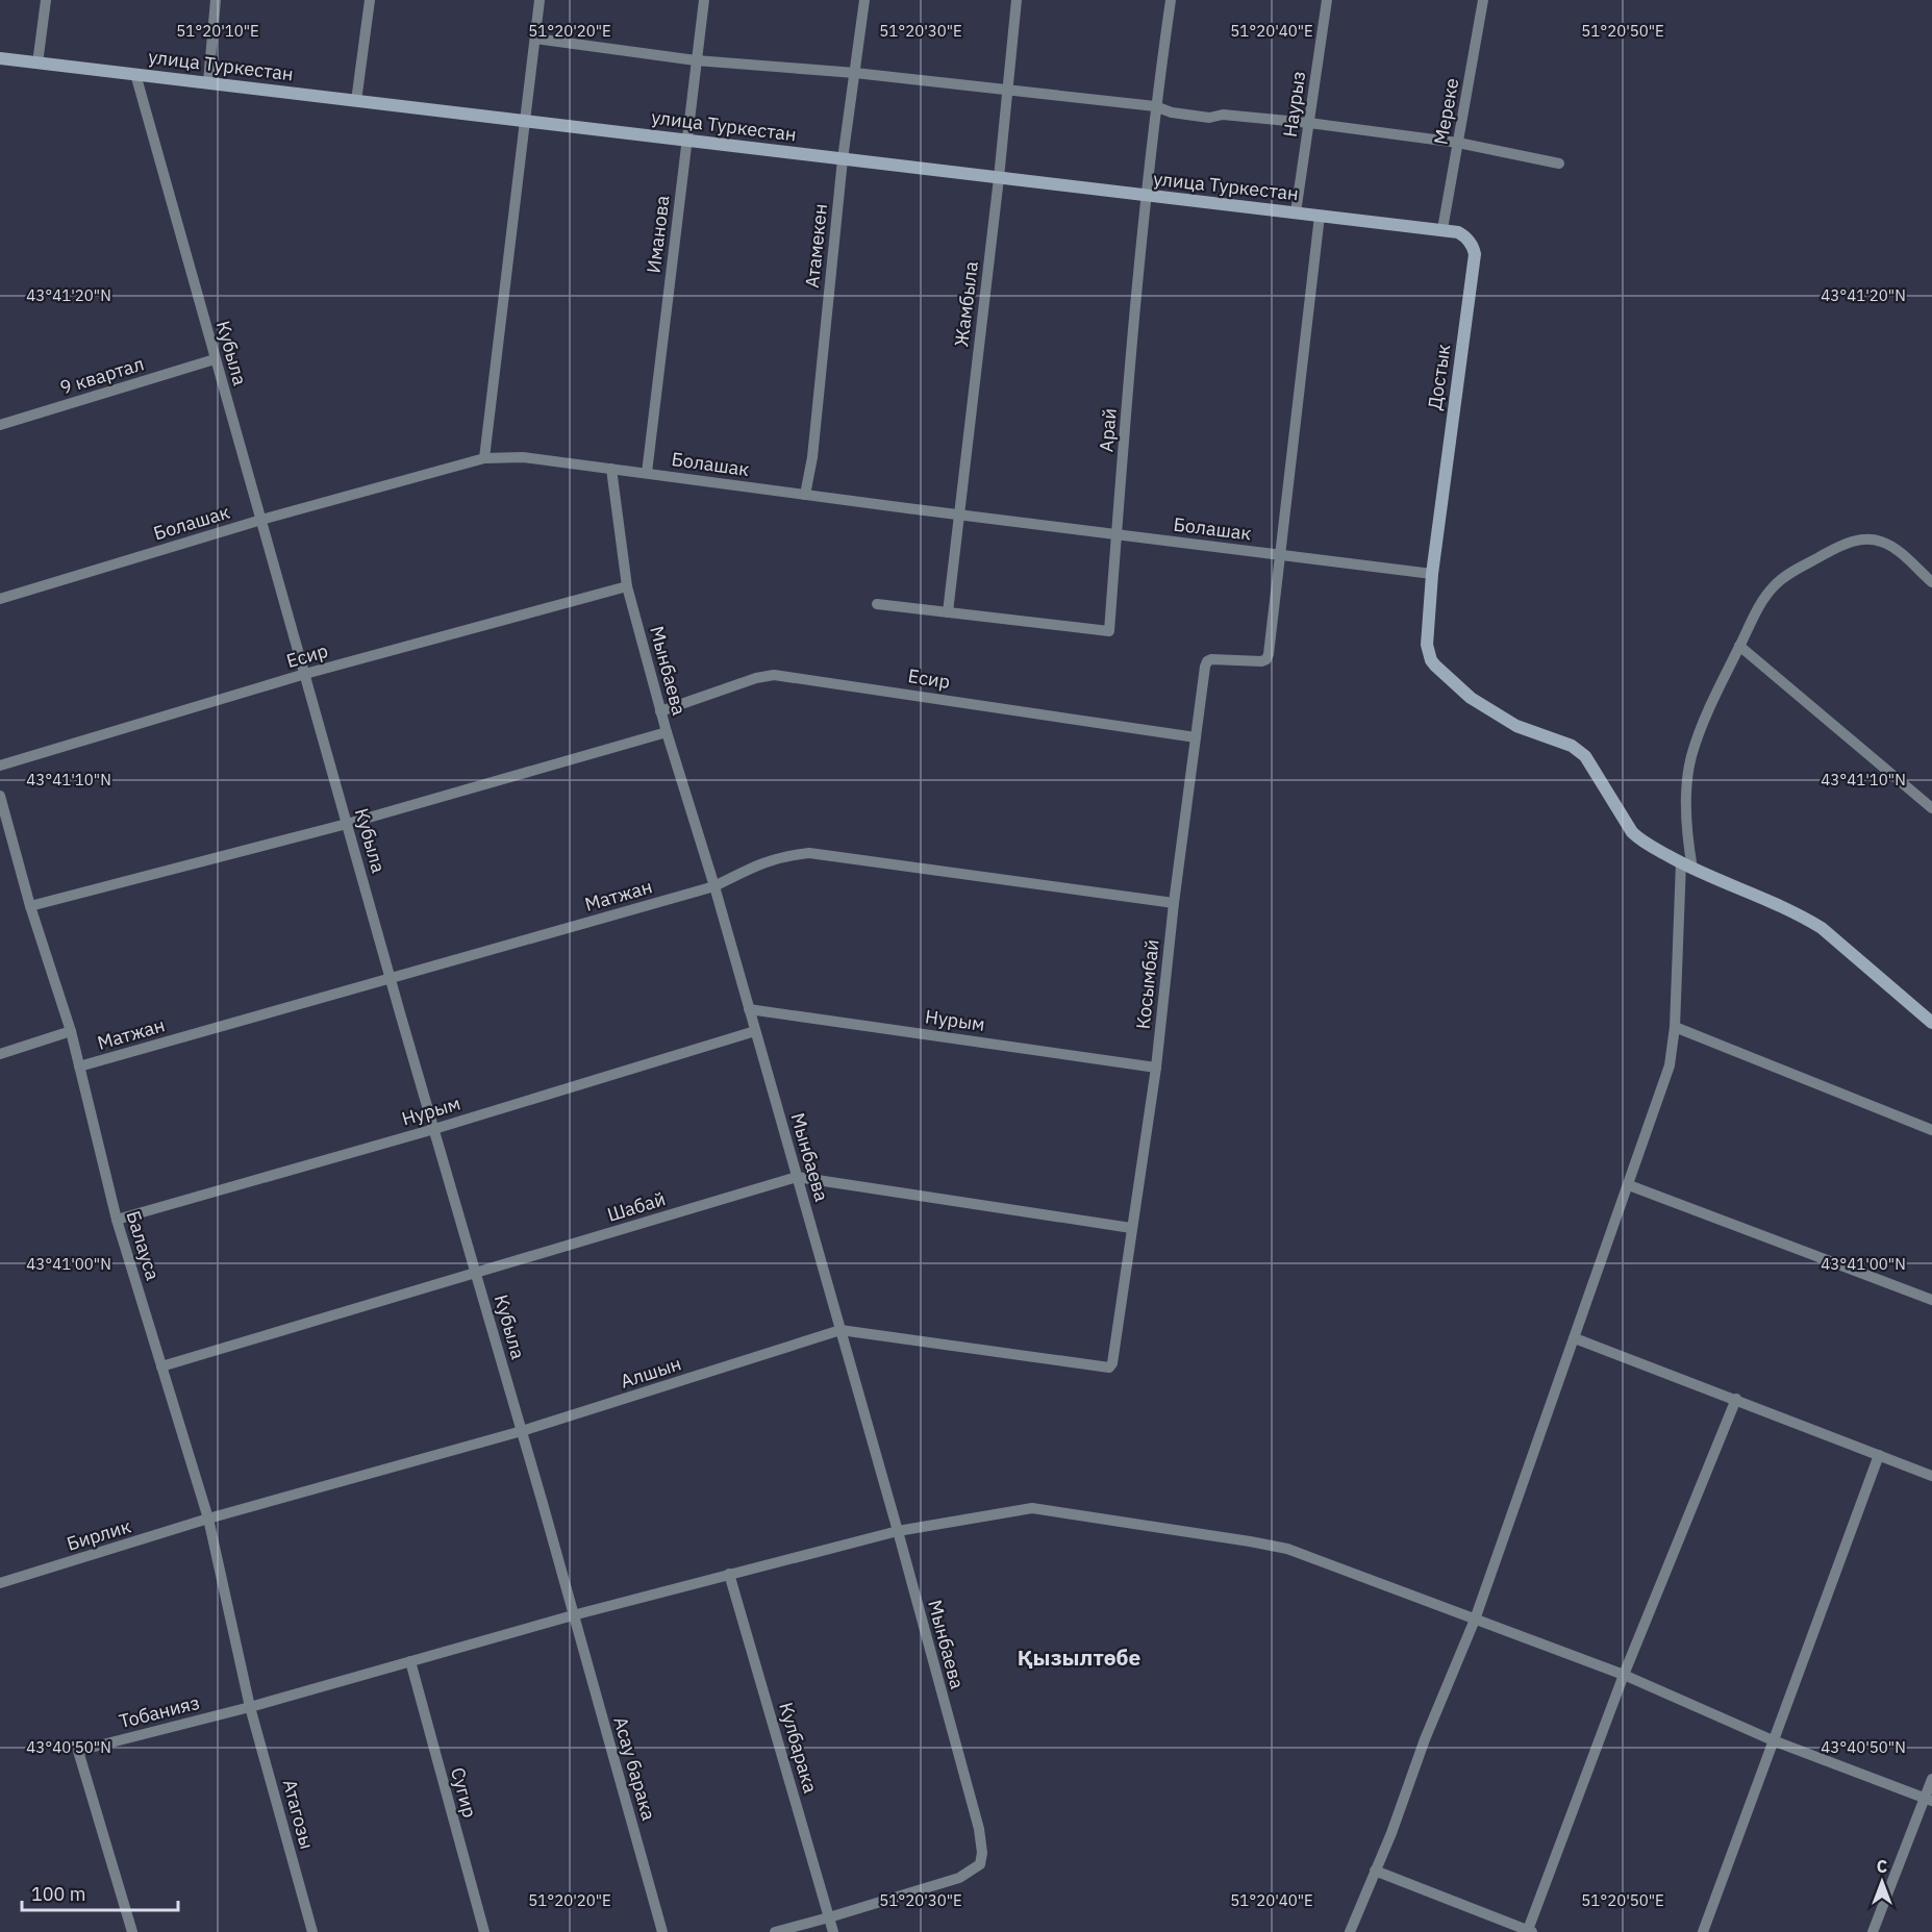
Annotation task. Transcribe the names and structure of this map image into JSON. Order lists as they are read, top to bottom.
{
  "streets": {
    "street": [
      "улица Туркестан",
      "Наурыз",
      "Мереке",
      "Иманова",
      "Атамекен",
      "Жамбыла",
      "Кубыла",
      "9 квартал",
      "Достык",
      "Арай",
      "Болашак",
      "Есир",
      "Мынбаева",
      "Матжан",
      "Косымбай",
      "Нурым",
      "Шабай",
      "Балауса",
      "Алшын",
      "Бирлик",
      "Тобанияз",
      "Кулбарака",
      "Асау барака",
      "Сугир",
      "Атагозы"
    ]
  },
  "crossings": [
    ["улица Туркестан", "Наурыз"],
    ["улица Туркестан", "Мереке"],
    ["улица Туркестан", "Иманова"],
    ["улица Туркестан", "Атамекен"],
    ["улица Туркестан", "Жамбыла"],
    ["улица Туркестан", "Кубыла"],
    ["улица Туркестан", "Достык"],
    ["улица Туркестан", "Арай"],
    ["Мереке", "Достык"],
    ["Иманова", "Болашак"],
    ["Атамекен", "Болашак"],
    ["Жамбыла", "Арай"],
    ["Жамбыла", "Болашак"],
    ["Кубыла", "9 квартал"],
    ["Кубыла", "Болашак"],
    ["Кубыла", "Есир"],
    ["Кубыла", "Матжан"],
    ["Кубыла", "Нурым"],
    ["Кубыла", "Шабай"],
    ["Кубыла", "Алшын"],
    ["Кубыла", "Асау барака"],
    ["Достык", "Болашак"],
    ["Арай", "Болашак"],
    ["Болашак", "Мынбаева"],
    ["Болашак", "Косымбай"],
    ["Есир", "Мынбаева"],
    ["Есир", "Косымбай"],
    ["Мынбаева", "Матжан"],
    ["Мынбаева", "Нурым"],
    ["Мынбаева", "Шабай"],
    ["Мынбаева", "Алшын"],
    ["Мынбаева", "Кулбарака"],
    ["Матжан", "Косымбай"],
    ["Матжан", "Балауса"],
    ["Косымбай", "Нурым"],
    ["Косымбай", "Шабай"],
    ["Косымбай", "Алшын"],
    ["Нурым", "Балауса"],
    ["Шабай", "Балауса"],
    ["Балауса", "Алшын"],
    ["Балауса", "Бирлик"],
    ["Балауса", "Тобанияз"],
    ["Балауса", "Атагозы"],
    ["Алшын", "Бирлик"],
    ["Тобанияз", "Атагозы"]
  ],
  "districts": ["Қызылтөбе"],
  "scale_bar": "100 m",
  "north": "top",
  "coordinates": [
    "51°20'10\"E",
    "51°20'20\"E",
    "51°20'30\"E",
    "51°20'40\"E",
    "51°20'50\"E",
    "43°41'20\"N",
    "43°41'10\"N",
    "43°41'00\"N",
    "43°40'50\"N"
  ]
}
